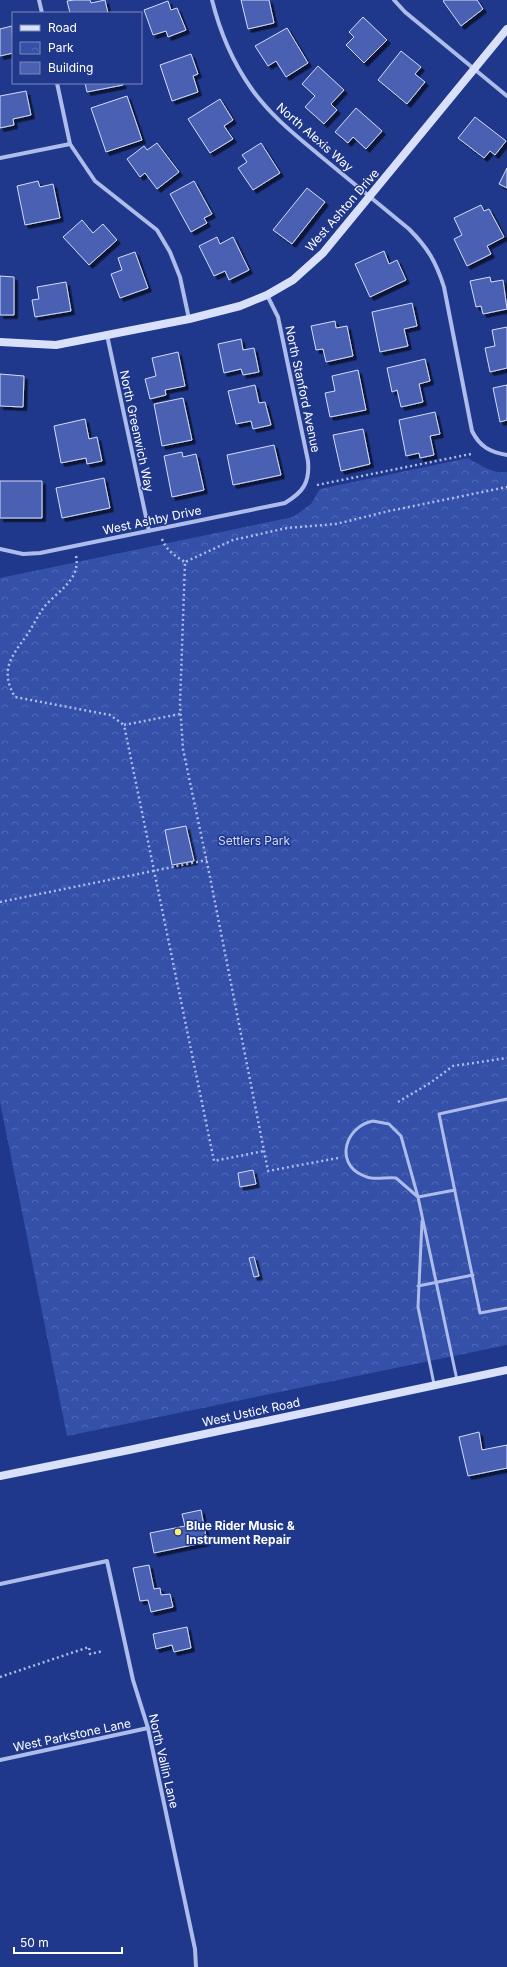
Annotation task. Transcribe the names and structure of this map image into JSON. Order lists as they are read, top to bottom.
{
  "streets": {
    "street": [
      "North Alexis Way",
      "West Ashton Drive",
      "North Stanford Avenue",
      "North Greenwich Way",
      "West Ashby Drive",
      "West Ustick Road",
      "West Parkstone Lane",
      "North Vallin Lane"
    ]
  },
  "crossings": [
    ["North Alexis Way", "West Ashton Drive"],
    ["West Ashton Drive", "North Stanford Avenue"],
    ["West Ashton Drive", "North Greenwich Way"],
    ["North Stanford Avenue", "West Ashby Drive"],
    ["North Greenwich Way", "West Ashby Drive"],
    ["West Parkstone Lane", "North Vallin Lane"]
  ],
  "parks": ["Settlers Park"],
  "places": ["Blue Rider Music & Instrument Repair"],
  "legend": ["Road", "Park", "Building"],
  "scale_bar": "50 m"
}
